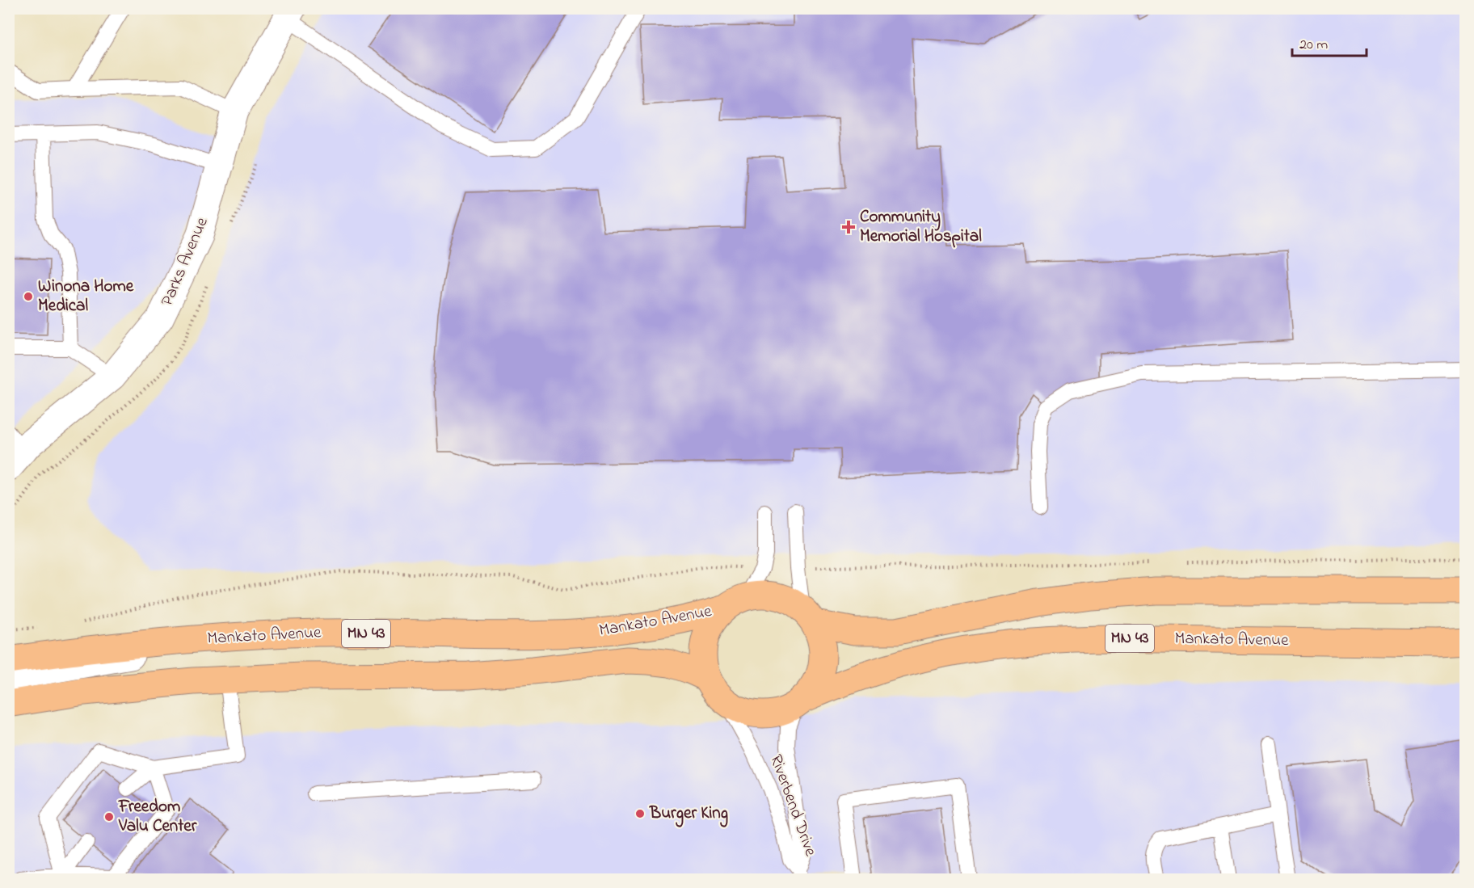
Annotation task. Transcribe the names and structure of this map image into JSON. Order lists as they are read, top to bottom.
{
  "streets": {
    "main road": ["Mankato Avenue", "MN 43"],
    "street": ["Parks Avenue"],
    "lane": ["Riverbend Drive"]
  },
  "crossings": [
    ["Mankato Avenue", "Riverbend Drive"]
  ],
  "places": {
    "health": ["Community Memorial Hospital"],
    "other": ["Winona Home Medical", "Burger King", "Freedom Valu Center"]
  },
  "scale_bar": "20 m"
}
